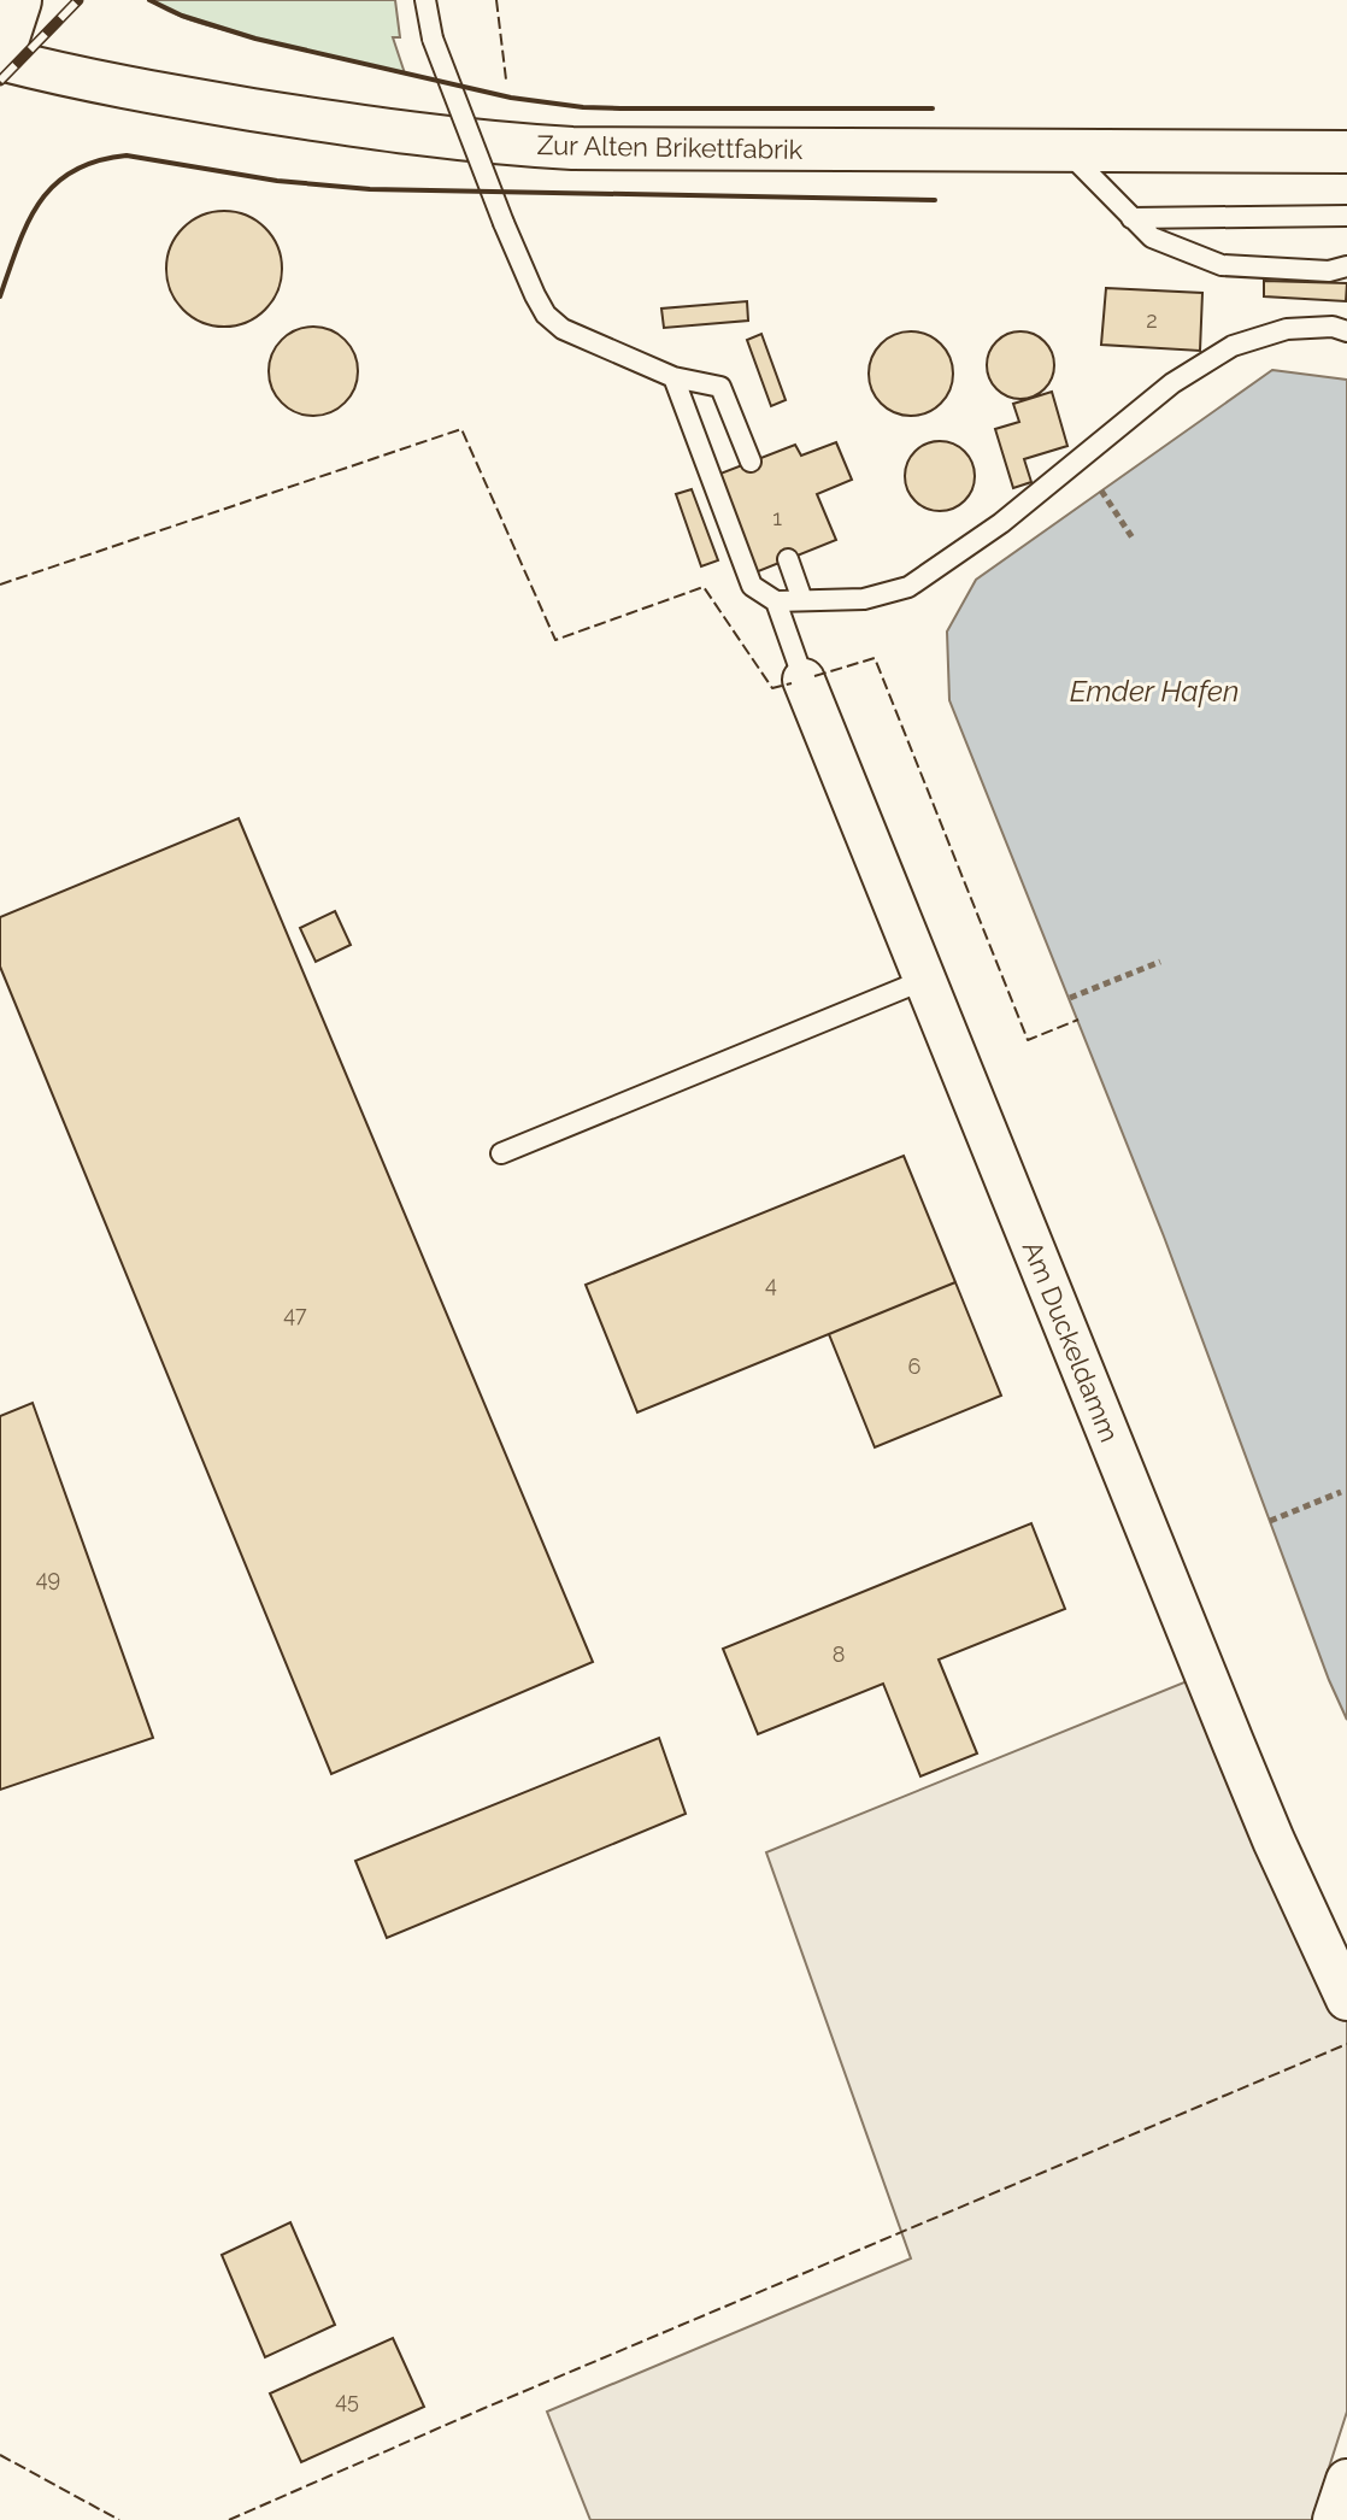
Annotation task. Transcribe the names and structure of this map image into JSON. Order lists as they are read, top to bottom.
{
  "streets": {
    "street": ["Zur Alten Brikettfabrik", "Am Duckeldamm"]
  },
  "water": ["Emder Hafen"],
  "house_numbers": [
    "2",
    "1",
    "4",
    "47",
    "6",
    "49",
    "8",
    "45"
  ]
}
